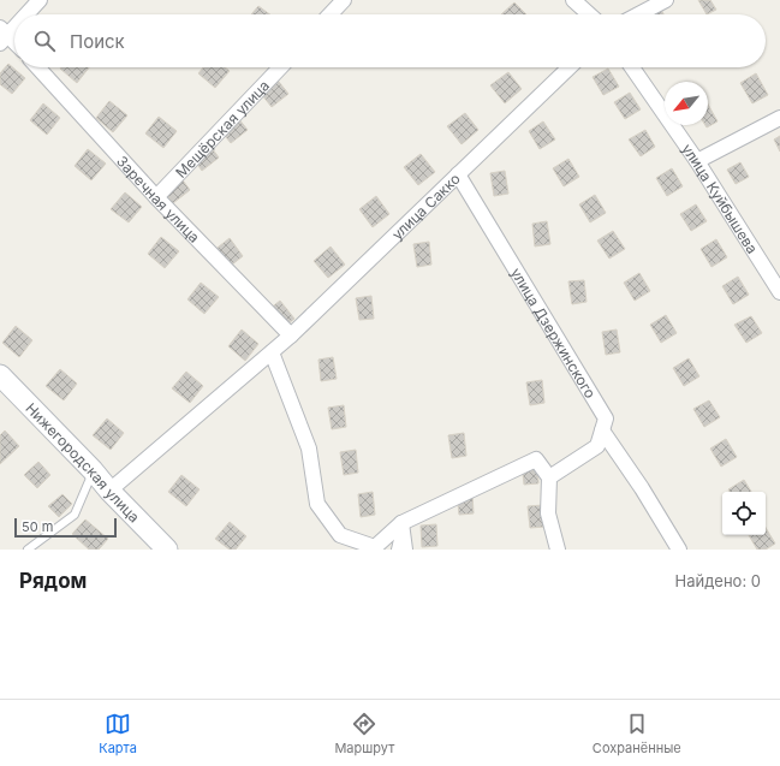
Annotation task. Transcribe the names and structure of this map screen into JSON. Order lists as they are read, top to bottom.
{
  "streets": {
    "main road": ["Нижегородская улица"],
    "street": [
      "Мещёрская улица",
      "Заречная улица",
      "улица Куйбышева",
      "улица Сакко",
      "улица Дзержинского"
    ]
  },
  "crossings": [
    ["Мещёрская улица", "Заречная улица"],
    ["Заречная улица", "улица Сакко"],
    ["улица Сакко", "улица Дзержинского"],
    ["улица Сакко", "Нижегородская улица"]
  ],
  "scale_bar": "50 m",
  "north": "bottom left",
  "page": {
    "search": "Поиск",
    "scale": "50 m",
    "heading": ["Рядом", "Найдено: 0"],
    "nav": ["Карта", "Маршрут", "Сохранённые"]
  }
}
